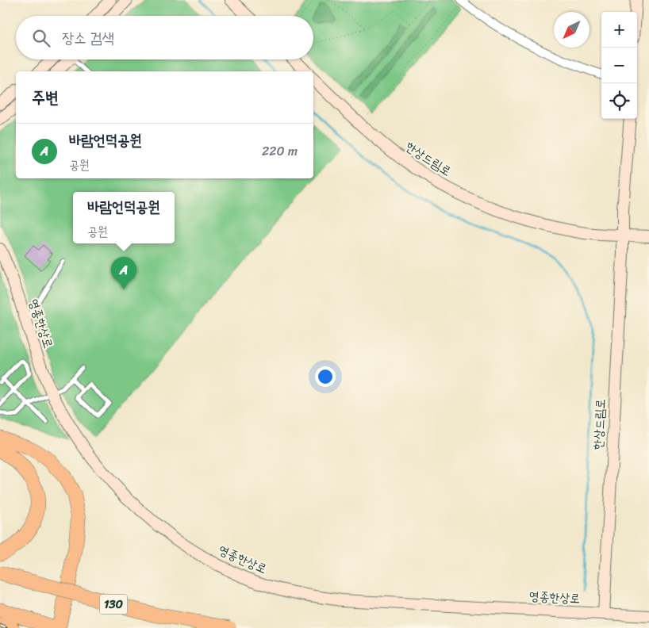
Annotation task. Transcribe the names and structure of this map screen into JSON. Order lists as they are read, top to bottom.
{
  "streets": {
    "highway": ["130"],
    "street": ["한상드림로", "영종한상로"]
  },
  "crossings": [
    ["한상드림로", "영종한상로"]
  ],
  "north": "bottom left",
  "page": {
    "map_buttons": ["+", "−"],
    "search": "장소 검색",
    "heading": "주변",
    "list": [
      {
        "mark": "A",
        "name": "바람언덕공원",
        "note": "공원",
        "value": "220 m"
      }
    ],
    "popup": ["바람언덕공원", "공원"],
    "pins": "A"
  }
}
